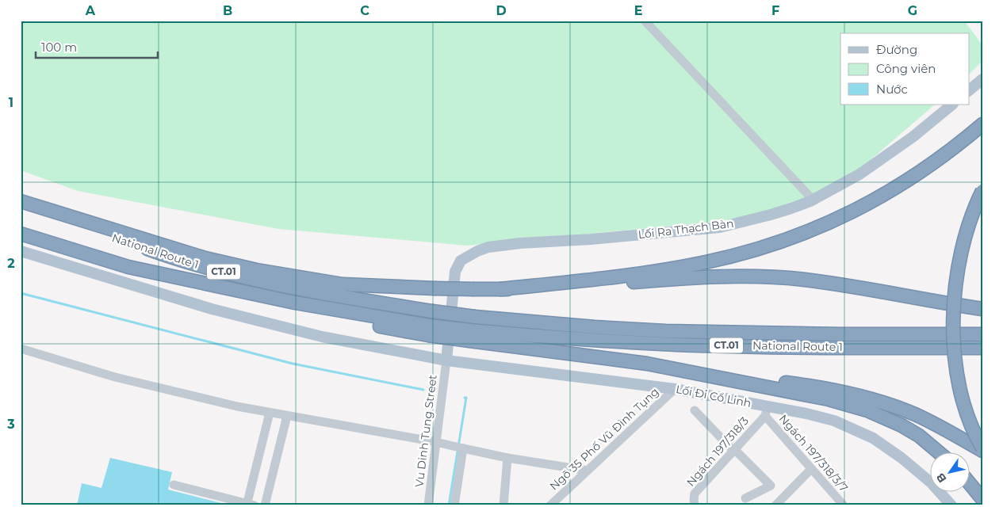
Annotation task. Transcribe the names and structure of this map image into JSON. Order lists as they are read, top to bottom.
{
  "streets": {
    "highway": ["National Route 1", "CT.01"],
    "main road": ["Lối Ra Thạch Bàn", "Lối Đi Cổ Linh"],
    "street": [
      "Vu Dinh Tung Street",
      "Ngõ 35 Phố Vũ Đình Tụng",
      "Ngách 197/318/3",
      "Ngách 197/318/3/7"
    ]
  },
  "crossings": [
    ["Lối Ra Thạch Bàn", "Lối Đi Cổ Linh"],
    ["Lối Ra Thạch Bàn", "Vu Dinh Tung Street"],
    ["Lối Đi Cổ Linh", "Vu Dinh Tung Street"],
    ["Lối Đi Cổ Linh", "Ngõ 35 Phố Vũ Đình Tụng"],
    ["Lối Đi Cổ Linh", "Ngách 197/318/3"],
    ["Lối Đi Cổ Linh", "Ngách 197/318/3/7"],
    ["Ngách 197/318/3", "Ngách 197/318/3/7"]
  ],
  "legend": ["Đường", "Công viên", "Nước"],
  "scale_bar": "100 m",
  "north": "bottom left",
  "grid": {
    "columns": [
      "A",
      "B",
      "C",
      "D",
      "E",
      "F",
      "G"
    ],
    "rows": ["1", "2", "3"]
  }
}
